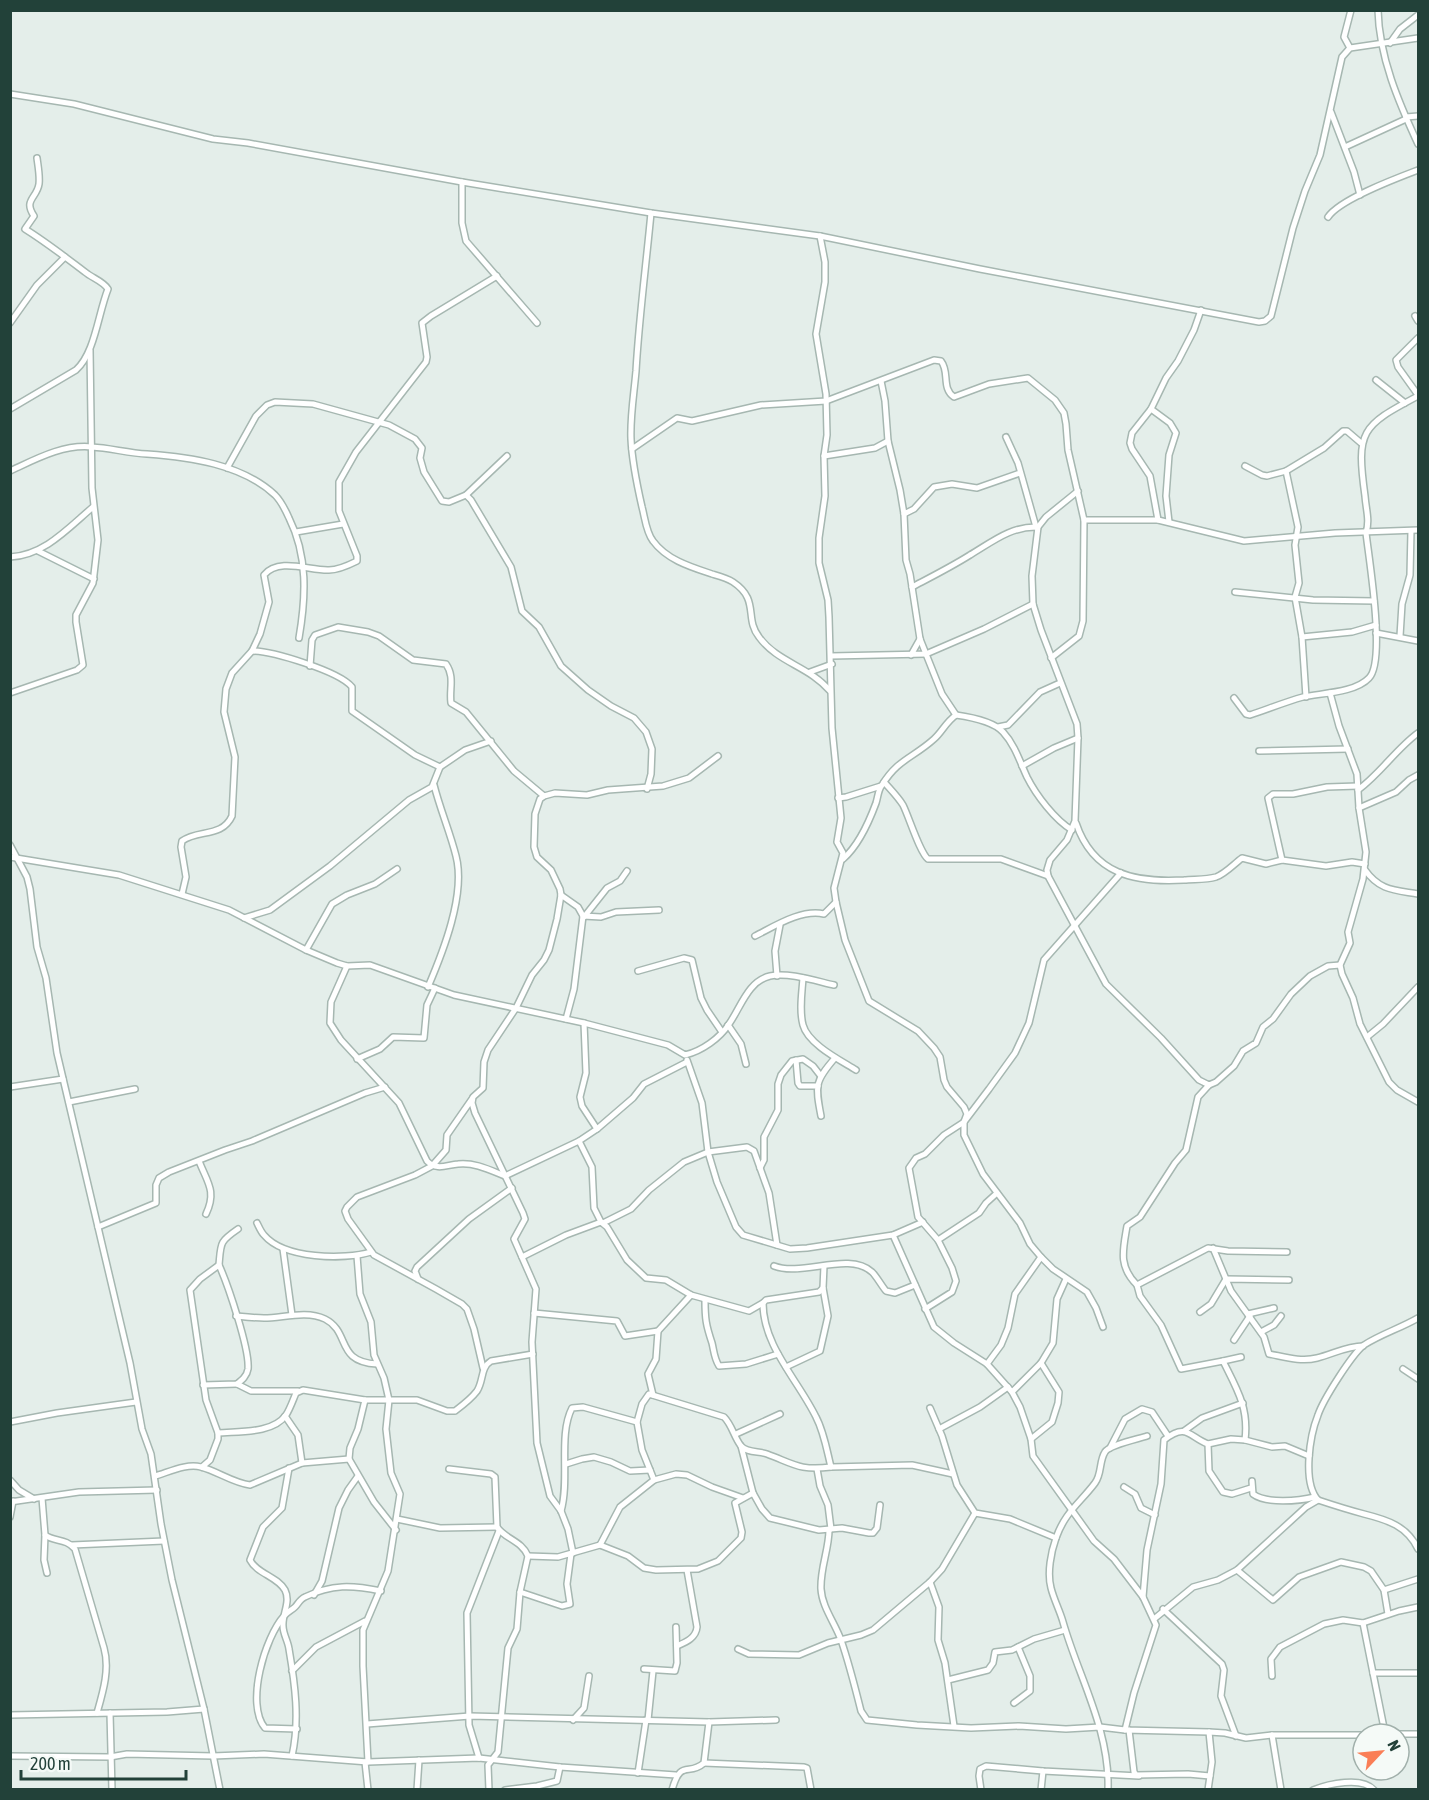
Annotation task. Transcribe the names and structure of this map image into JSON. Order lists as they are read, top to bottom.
{
  "scale_bar": "200 m",
  "north": "top right"
}
